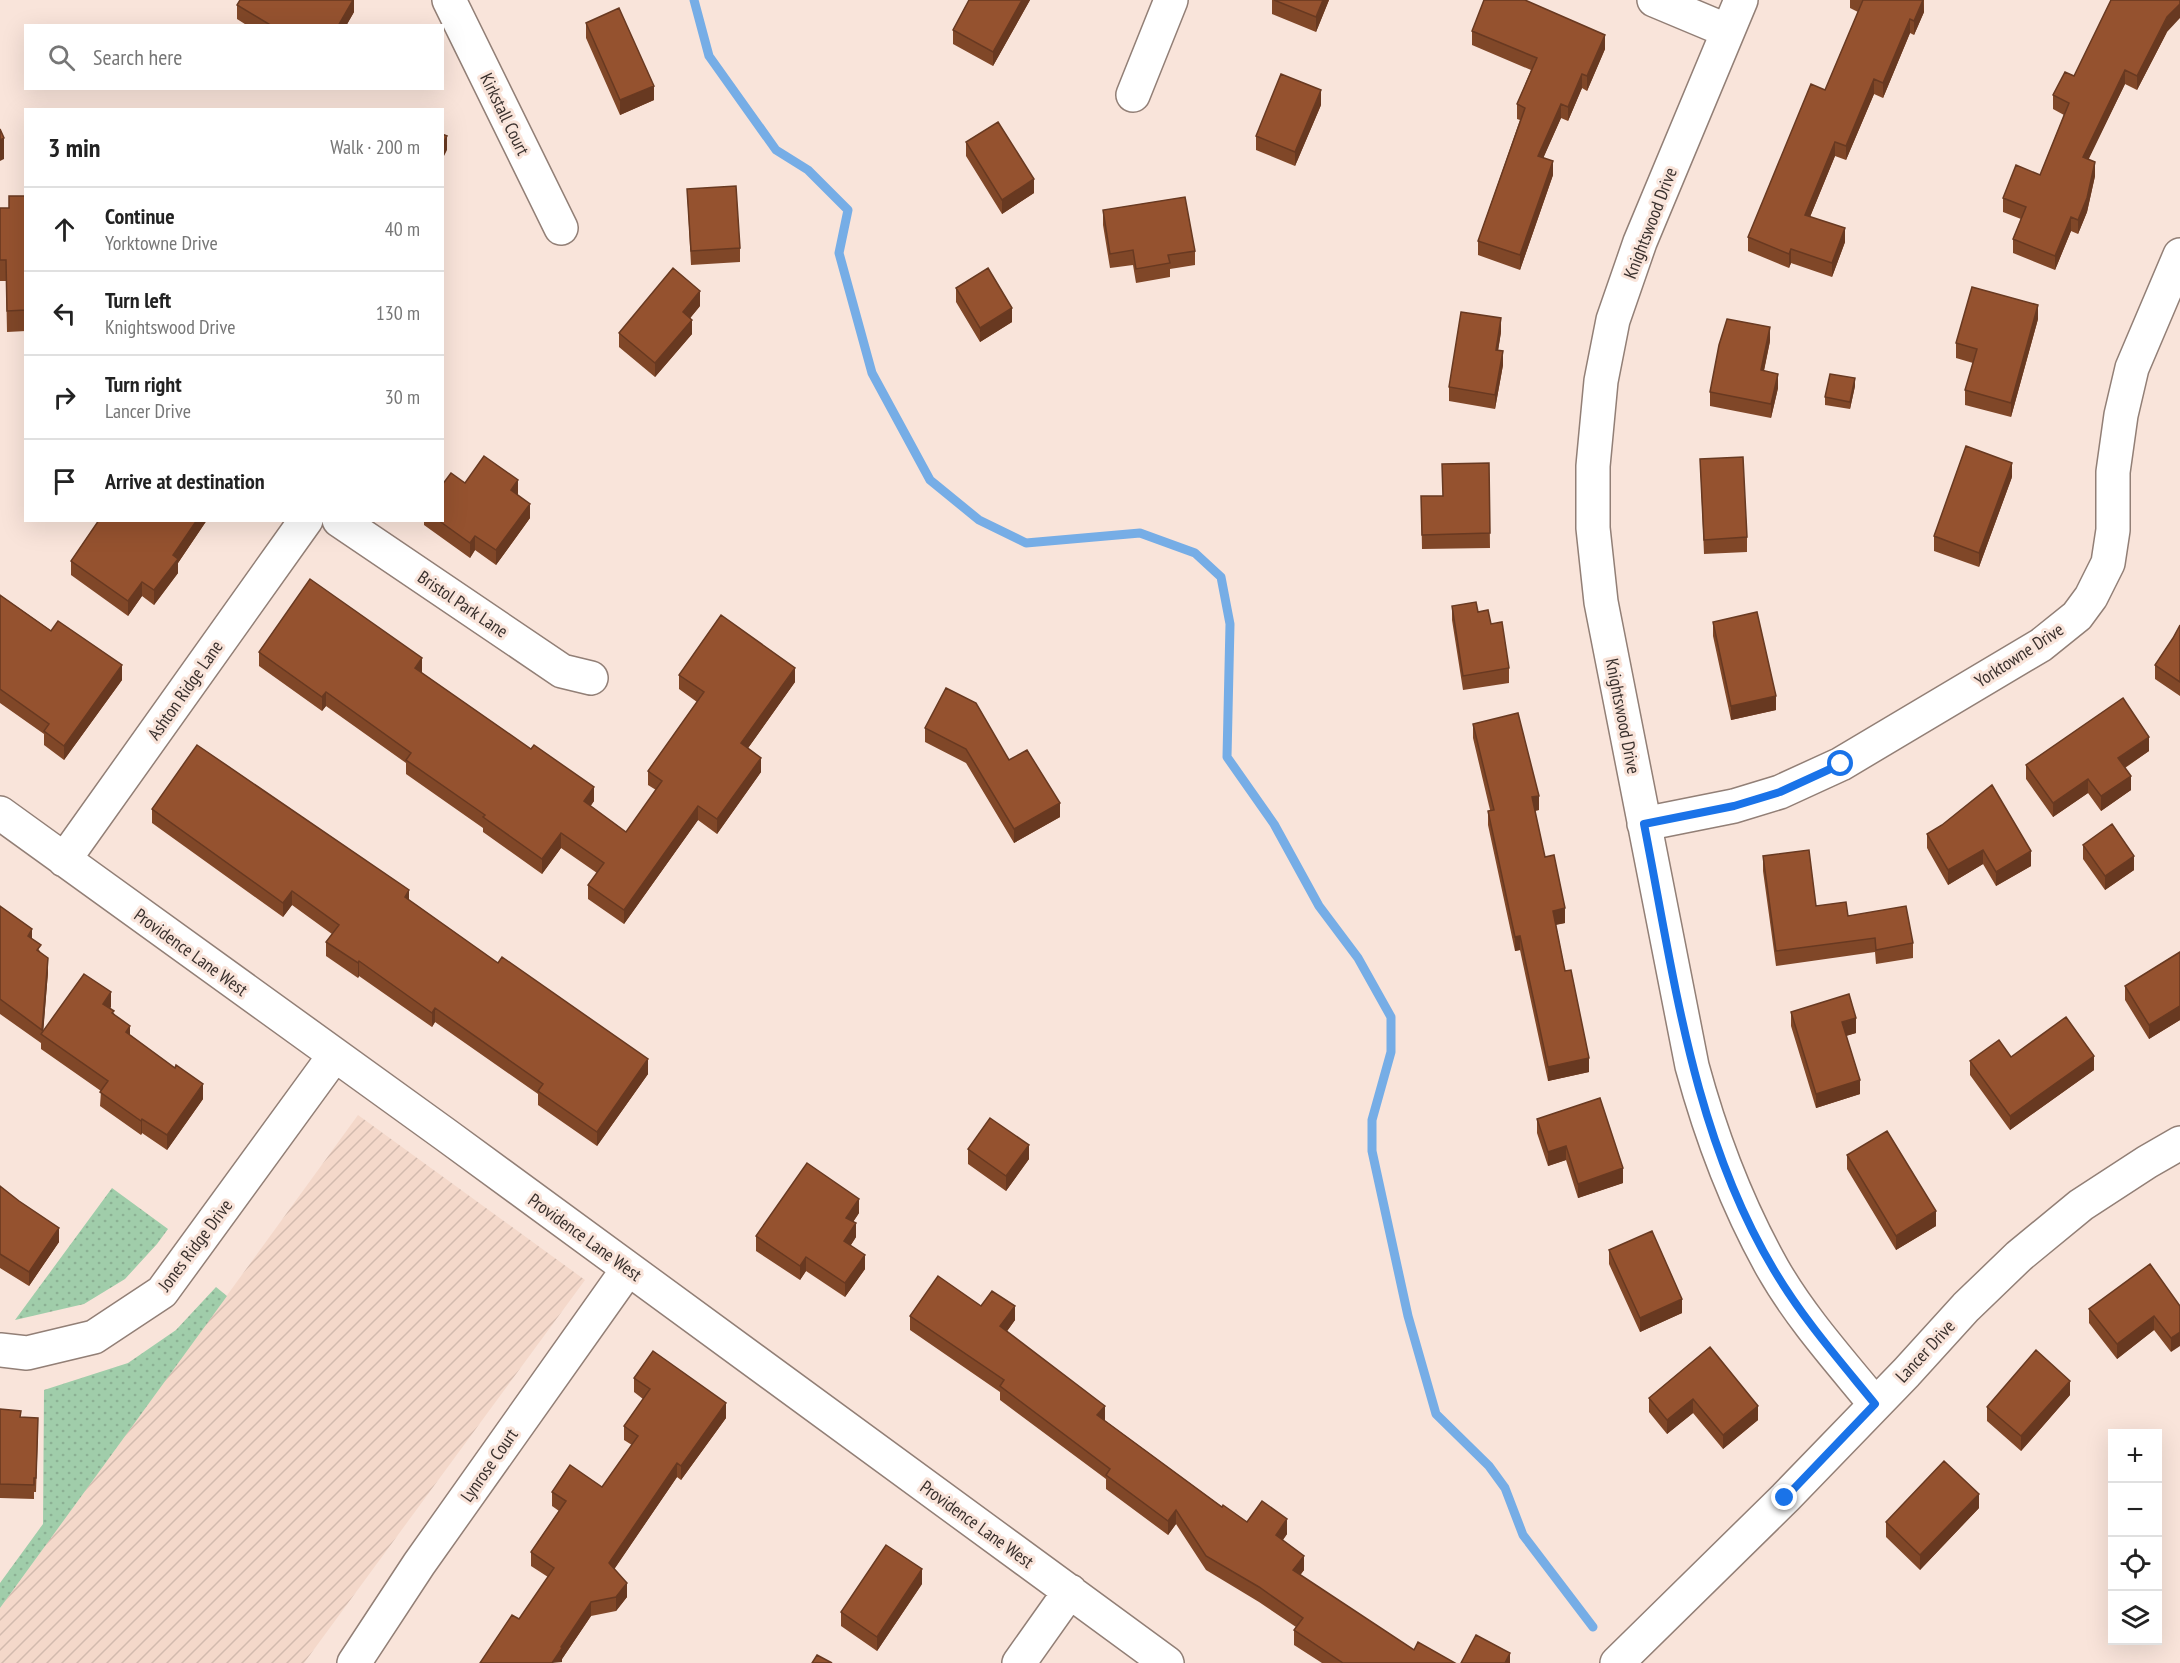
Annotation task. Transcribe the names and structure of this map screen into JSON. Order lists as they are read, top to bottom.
{
  "streets": {
    "street": [
      "Kirkstall Court",
      "Knightswood Drive",
      "Bristol Park Lane",
      "Yorktowne Drive",
      "Ashton Ridge Lane",
      "Providence Lane West",
      "Jones Ridge Drive",
      "Lancer Drive",
      "Lynrose Court"
    ]
  },
  "crossings": [
    ["Knightswood Drive", "Yorktowne Drive"],
    ["Knightswood Drive", "Lancer Drive"],
    ["Ashton Ridge Lane", "Providence Lane West"],
    ["Providence Lane West", "Jones Ridge Drive"],
    ["Providence Lane West", "Lynrose Court"]
  ],
  "page": {
    "search": "Search here",
    "heading": ["3 min", "Walk · 200 m"],
    "list": [
      ["Continue", "Yorktowne Drive", "40 m"],
      ["Turn left", "Knightswood Drive", "130 m"],
      ["Turn right", "Lancer Drive", "30 m"],
      "Arrive at destination"
    ],
    "map_buttons": ["+", "−"]
  }
}
